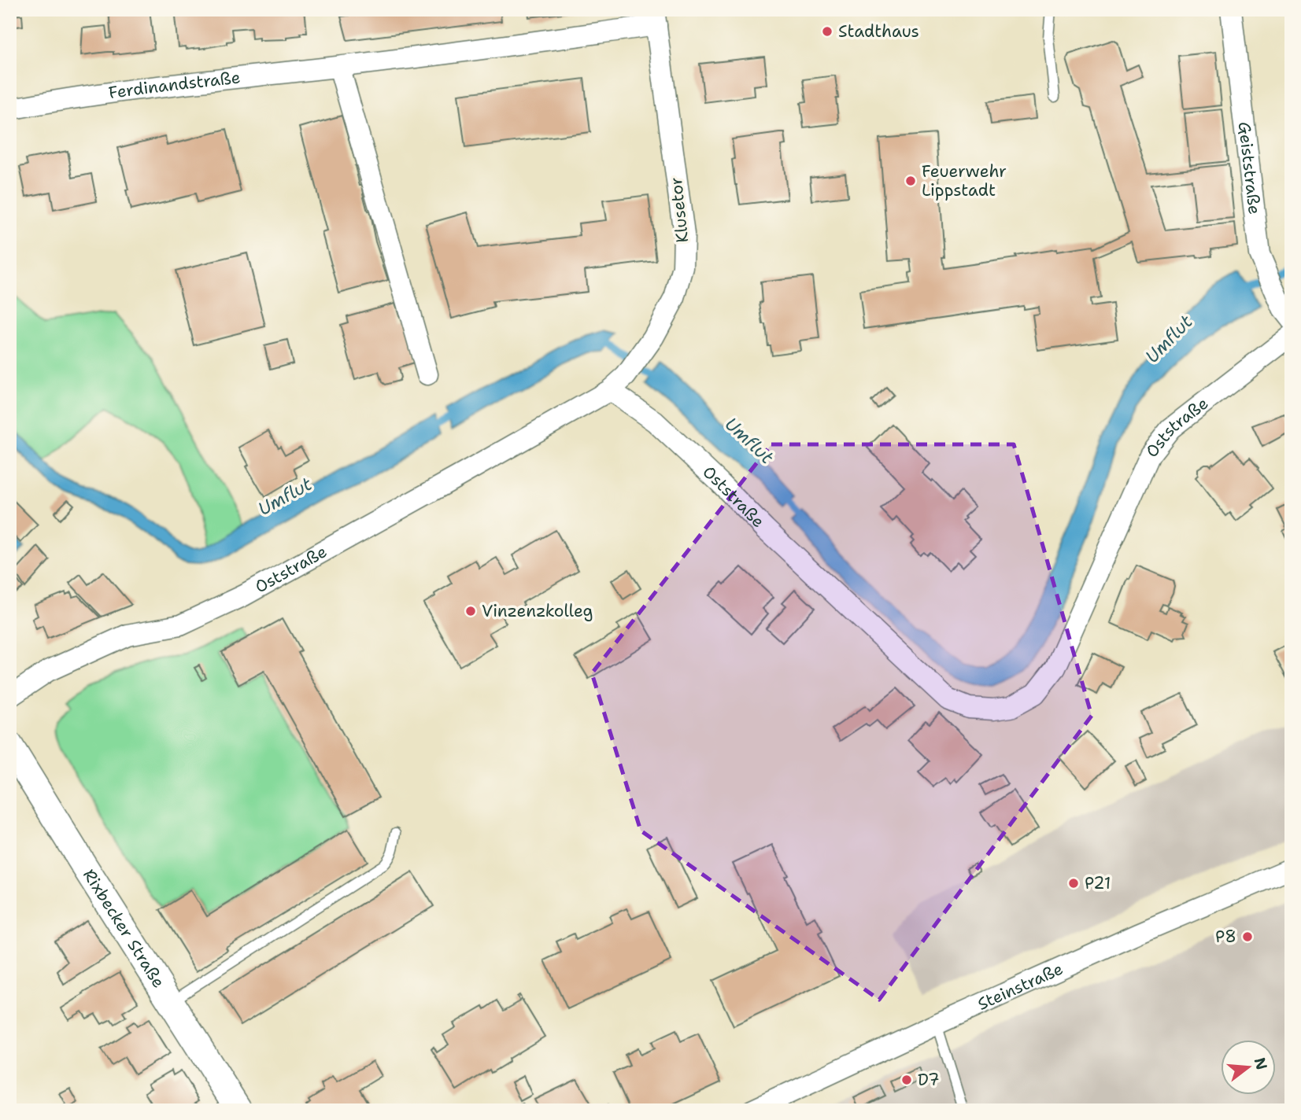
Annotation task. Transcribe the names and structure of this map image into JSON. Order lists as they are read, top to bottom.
{
  "streets": {
    "street": [
      "Ferdinandstraße",
      "Geiststraße",
      "Klusetor",
      "Oststraße",
      "Rixbecker Straße",
      "Steinstraße"
    ]
  },
  "crossings": [
    ["Ferdinandstraße", "Klusetor"],
    ["Klusetor", "Oststraße"]
  ],
  "water": ["Umflut"],
  "places": [
    "Stadthaus",
    "Feuerwehr Lippstadt",
    "Vinzenzkolleg",
    "P21",
    "P8",
    "D7"
  ],
  "north": "right"
}
